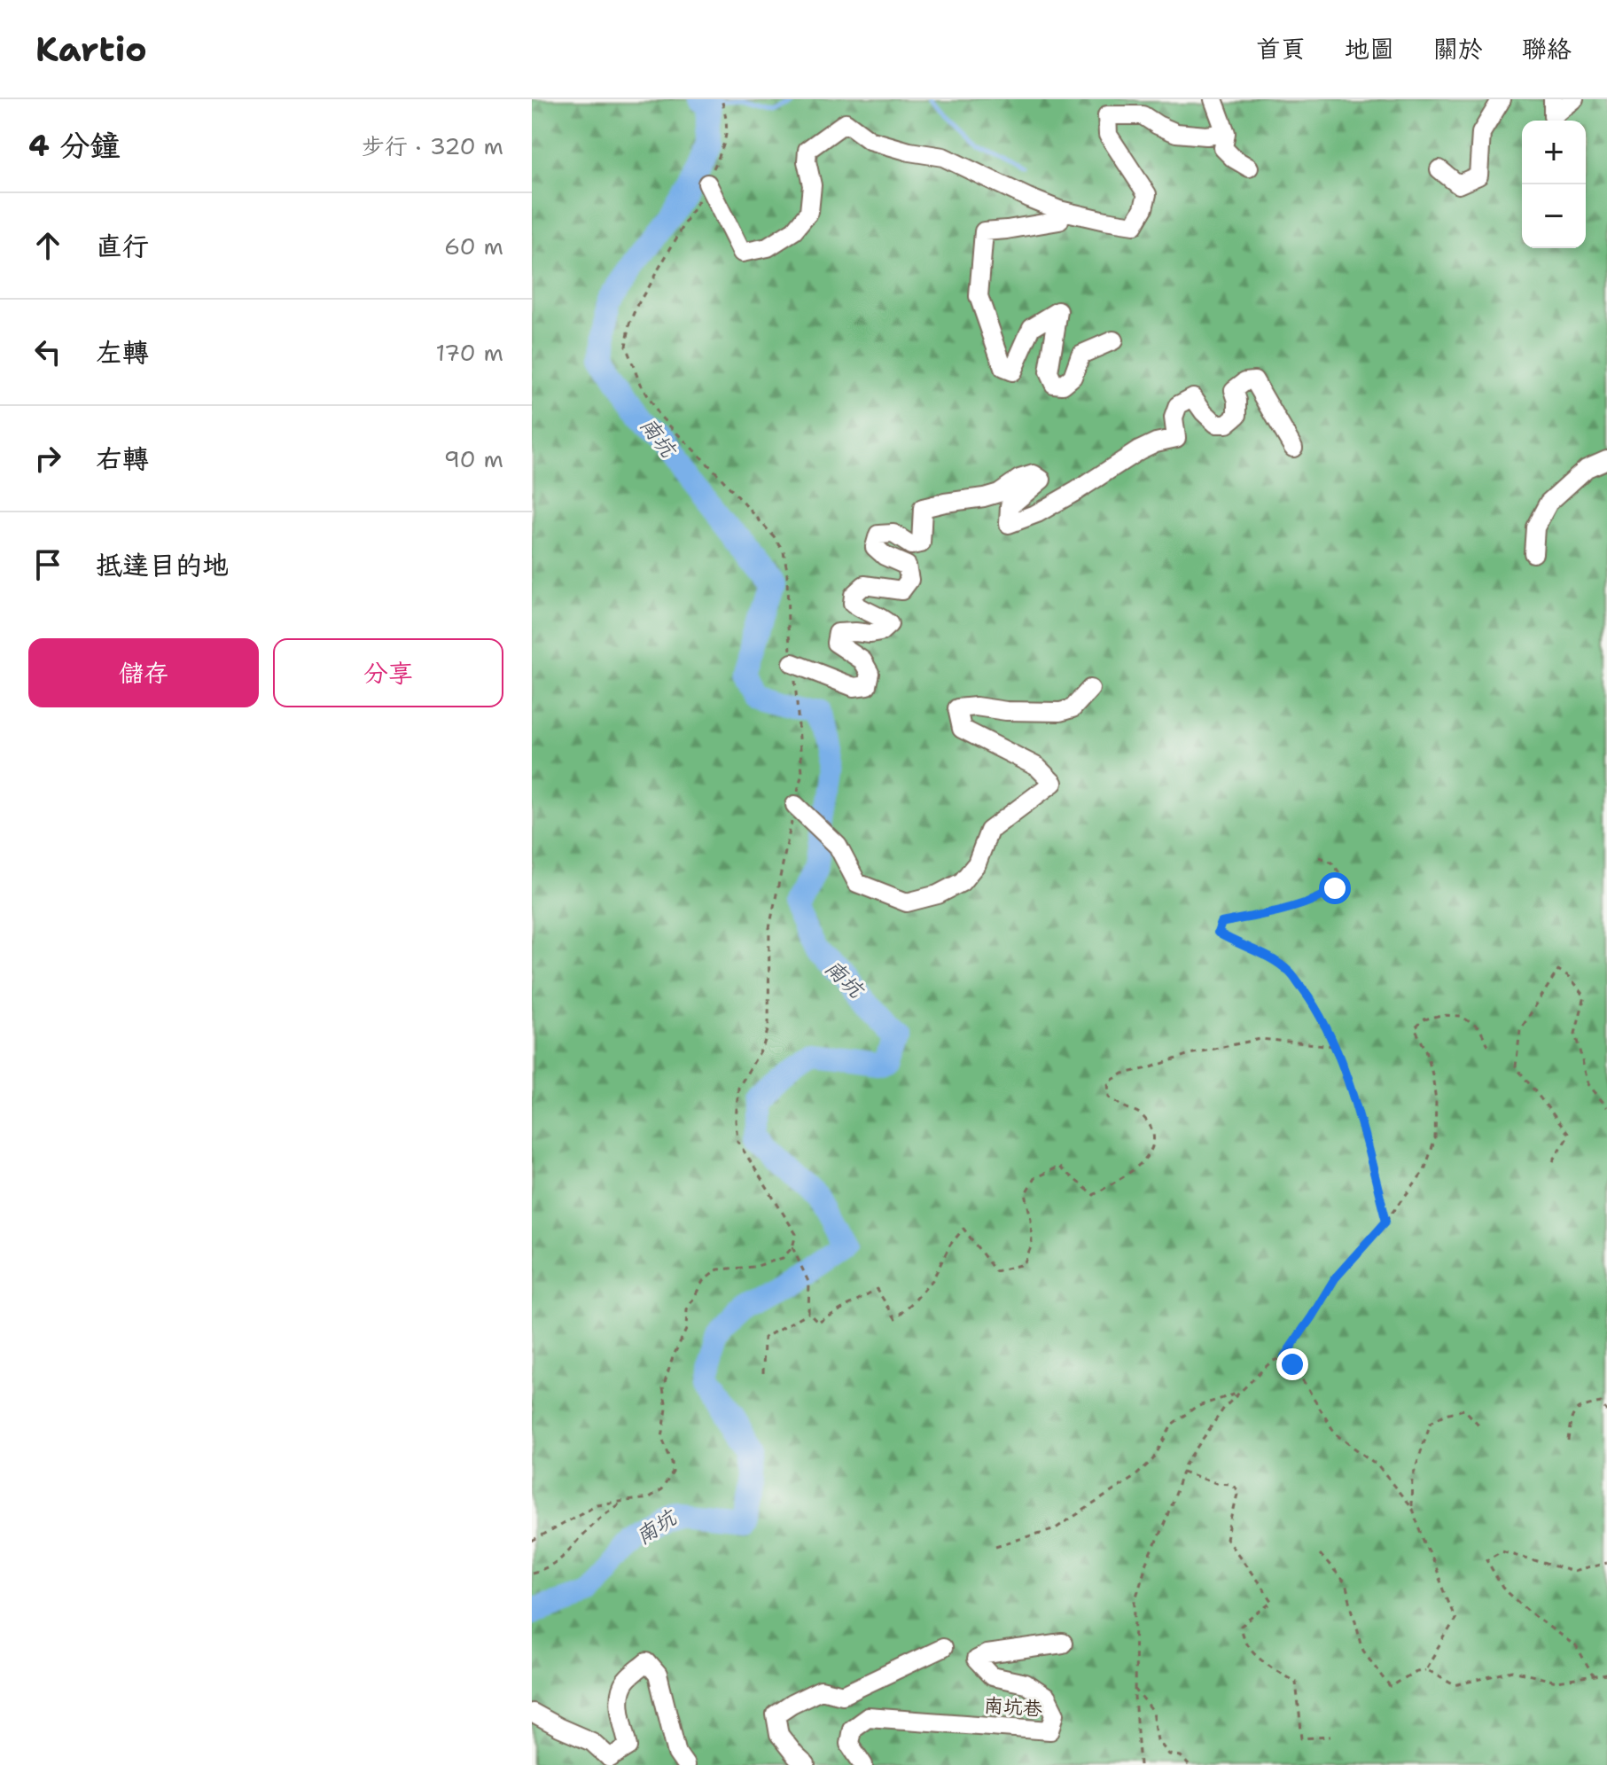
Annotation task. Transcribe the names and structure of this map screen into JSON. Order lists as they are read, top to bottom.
{
  "streets": {
    "lane": ["南坑巷"]
  },
  "water": ["南坑"],
  "page": {
    "header": "Kartio",
    "nav": [
      "首頁",
      "地圖",
      "關於",
      "聯絡"
    ],
    "heading": ["4 分鐘", "步行 · 320 m"],
    "map_buttons": ["+", "−"],
    "list": [
      ["直行", "60 m"],
      ["左轉", "170 m"],
      ["右轉", "90 m"],
      "抵達目的地"
    ],
    "buttons": ["儲存", "分享"]
  }
}
